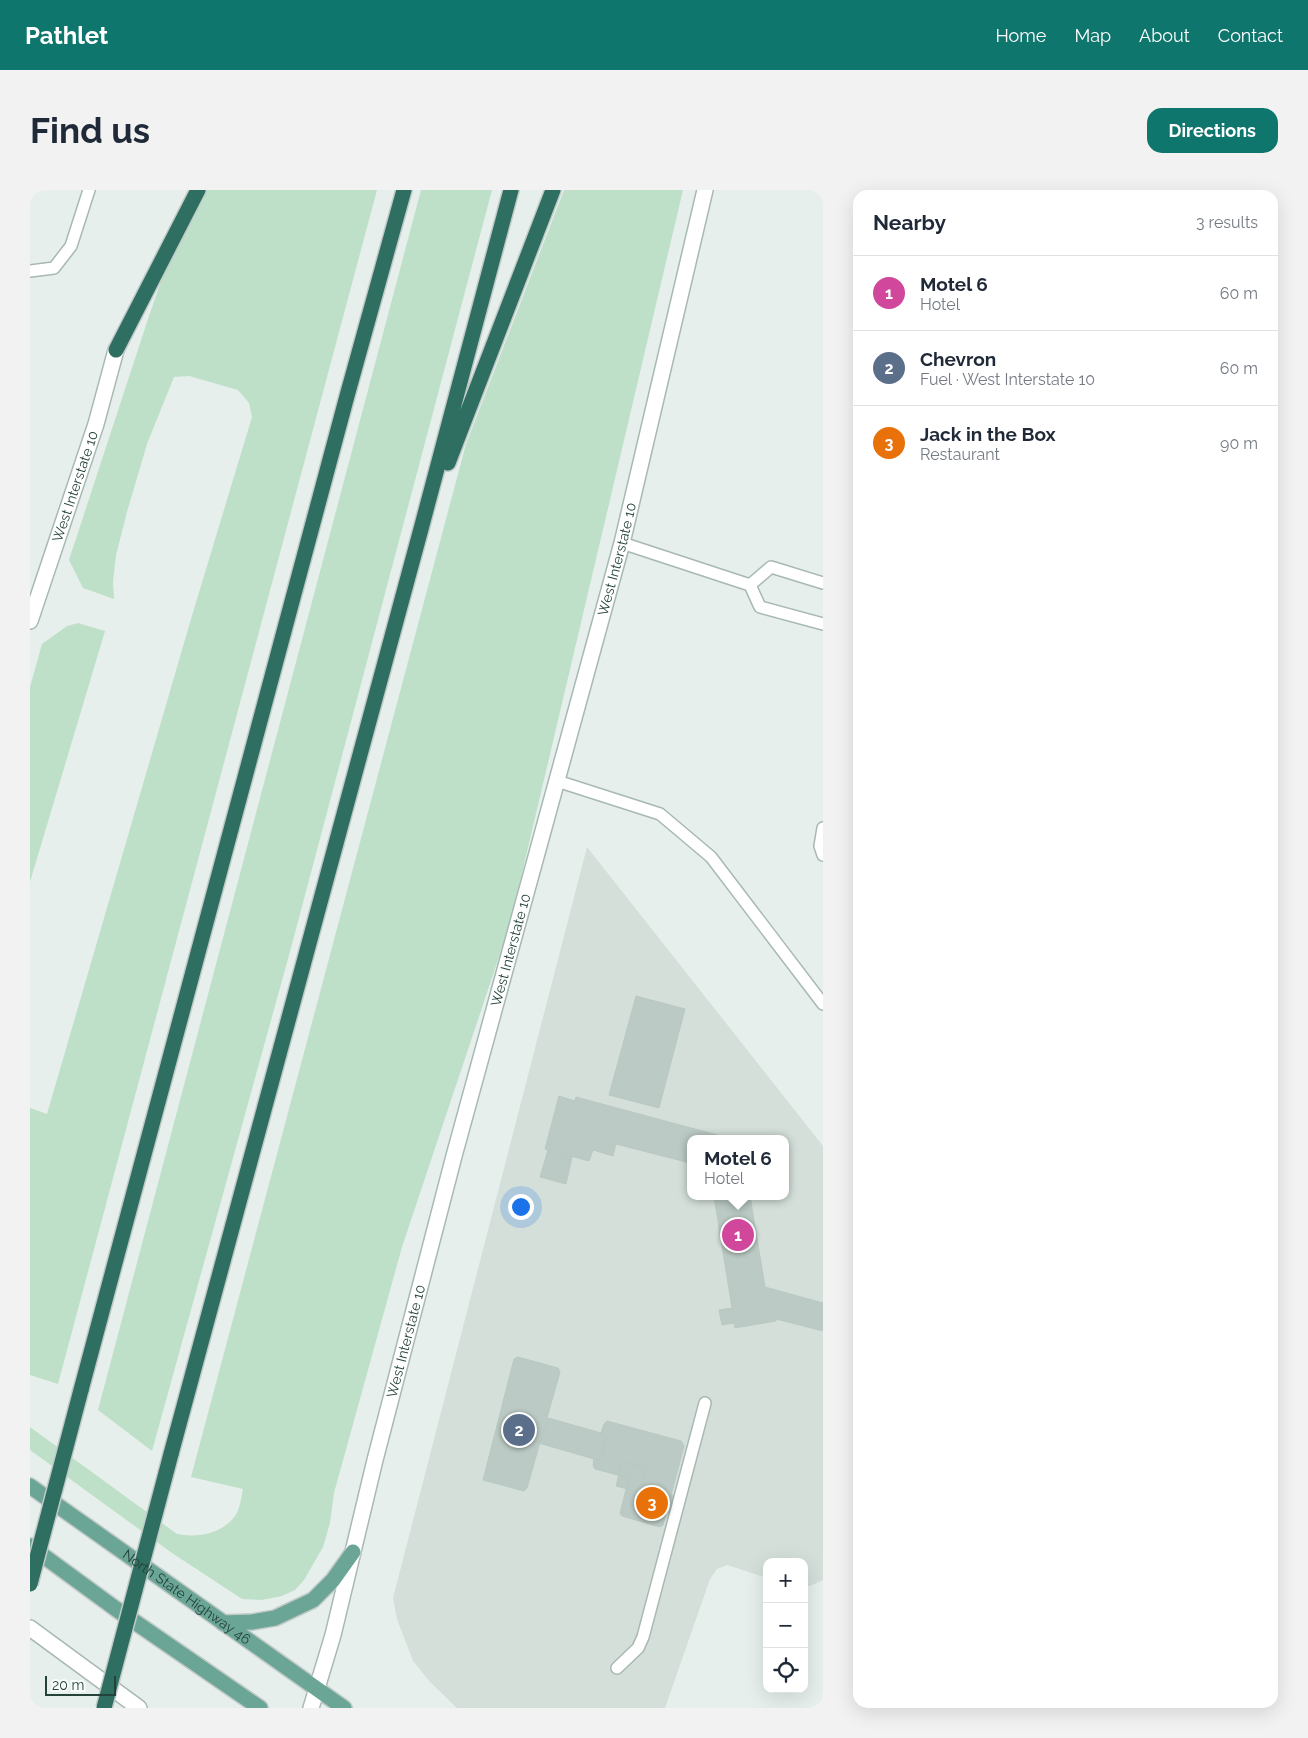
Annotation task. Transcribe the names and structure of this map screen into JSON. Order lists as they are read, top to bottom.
{
  "streets": {
    "main road": ["North State Highway 46"],
    "street": ["West Interstate 10"]
  },
  "crossings": [
    ["West Interstate 10", "North State Highway 46"]
  ],
  "scale_bar": "20 m",
  "page": {
    "header": "Pathlet",
    "nav": [
      "Home",
      "Map",
      "About",
      "Contact"
    ],
    "buttons": "Directions",
    "title": "Find us",
    "heading": ["Nearby", "3 results"],
    "list": [
      {
        "mark": "1",
        "name": "Motel 6",
        "note": "Hotel",
        "value": "60 m"
      },
      {
        "mark": "2",
        "name": "Chevron",
        "note": "Fuel · West Interstate 10",
        "value": "60 m"
      },
      {
        "mark": "3",
        "name": "Jack in the Box",
        "note": "Restaurant",
        "value": "90 m"
      }
    ],
    "popup": ["Motel 6", "Hotel"],
    "pins": ["1", "2", "3"],
    "map_buttons": ["+", "−"],
    "scale": "20 m"
  }
}
